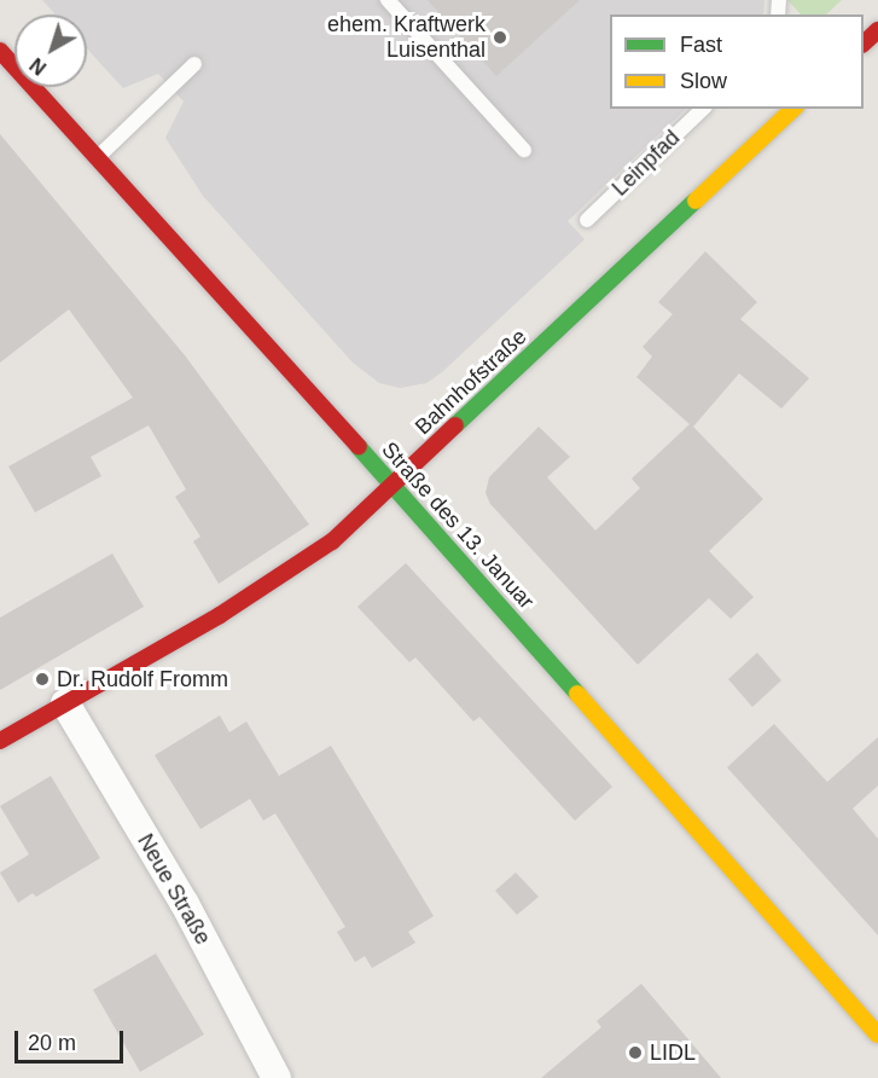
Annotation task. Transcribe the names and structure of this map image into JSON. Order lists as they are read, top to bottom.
{
  "streets": {
    "main road": ["Bahnhofstraße", "Straße des 13. Januar"],
    "street": ["Neue Straße"],
    "lane": ["Leinpfad"]
  },
  "crossings": [
    ["Bahnhofstraße", "Straße des 13. Januar"],
    ["Bahnhofstraße", "Neue Straße"]
  ],
  "places": ["ehem. Kraftwerk Luisenthal", "Dr. Rudolf Fromm", "LIDL"],
  "legend": ["Fast", "Slow"],
  "scale_bar": "20 m",
  "north": "bottom left"
}
